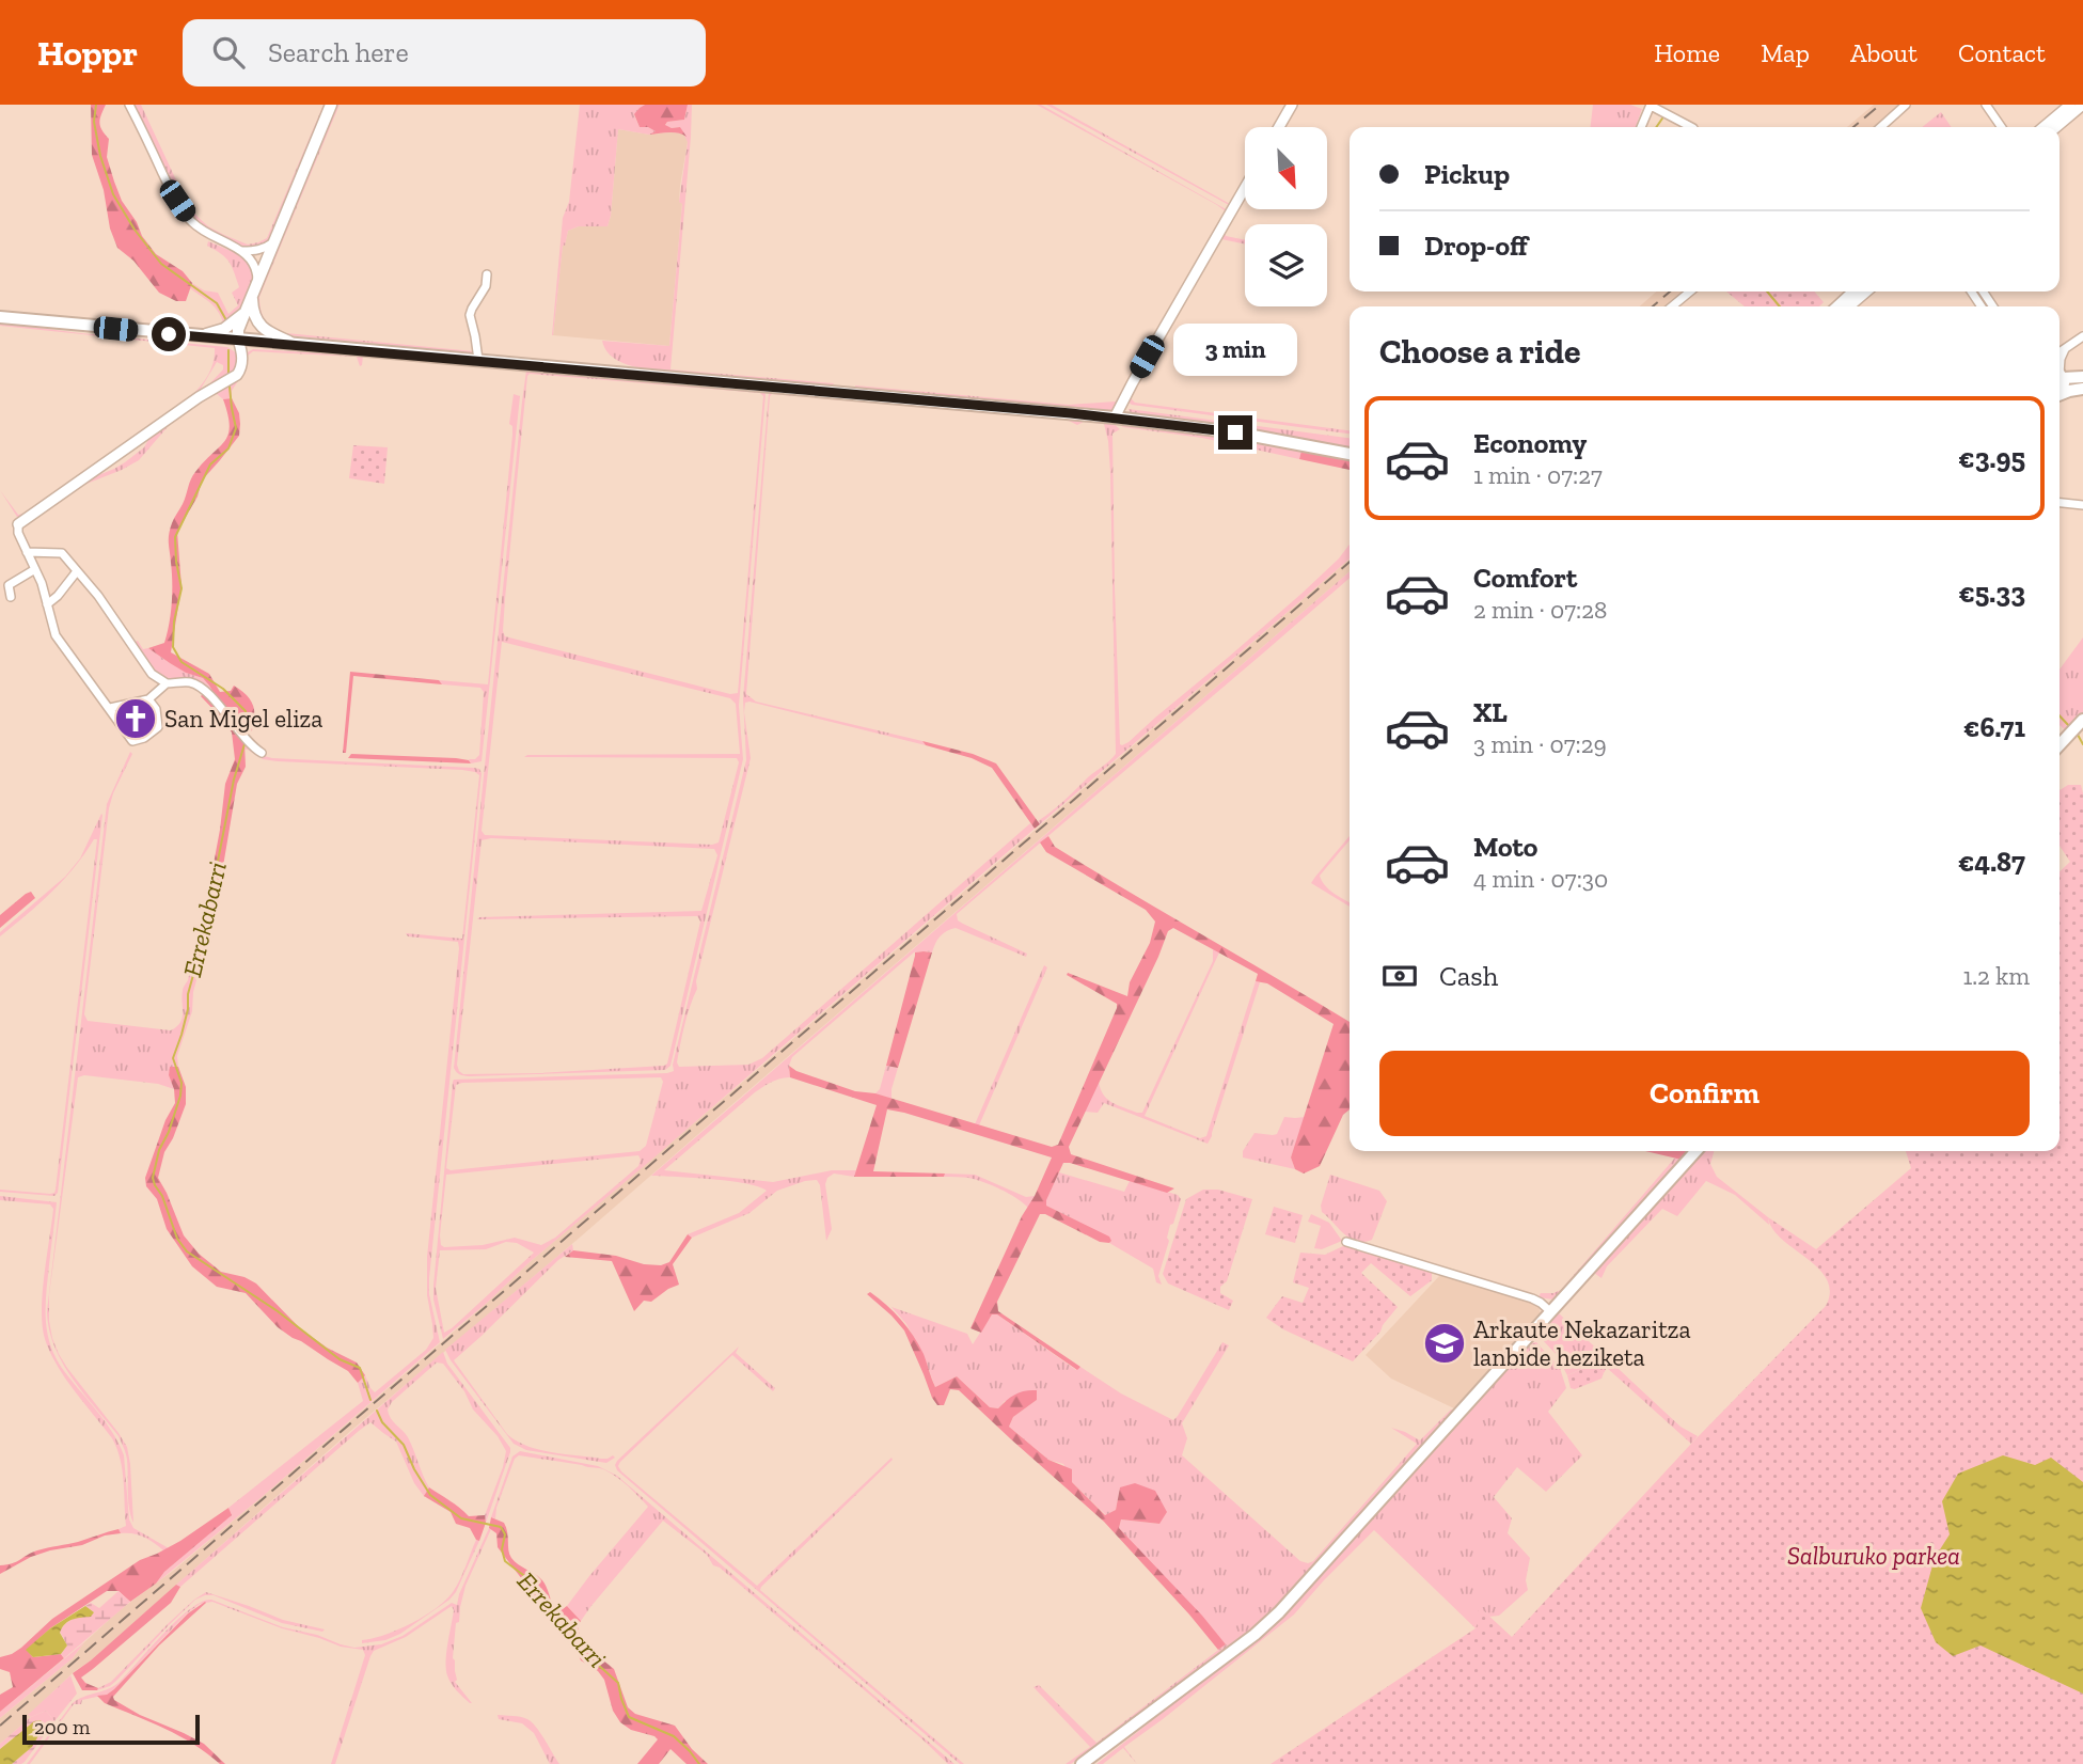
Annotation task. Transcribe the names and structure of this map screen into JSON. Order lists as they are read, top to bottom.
{
  "water": ["Errekabarri"],
  "parks": ["Salburuko parkea"],
  "places": {
    "church": ["San Migel eliza"],
    "school or university": ["Arkaute Nekazaritza lanbide heziketa"]
  },
  "scale_bar": "200 m",
  "north": "bottom right",
  "page": {
    "header": "Hoppr",
    "search": "Search here",
    "nav": [
      "Home",
      "Map",
      "About",
      "Contact"
    ],
    "banner": ["Pickup", "Drop-off"],
    "heading": "Choose a ride",
    "bubble": "3 min",
    "list": [
      {
        "name": "Economy",
        "note": "1 min · 07:27",
        "value": "€3.95"
      },
      {
        "name": "Comfort",
        "note": "2 min · 07:28",
        "value": "€5.33"
      },
      {
        "name": "XL",
        "note": "3 min · 07:29",
        "value": "€6.71"
      },
      {
        "name": "Moto",
        "note": "4 min · 07:30",
        "value": "€4.87"
      }
    ],
    "pay": ["Cash", "1.2 km"],
    "buttons": "Confirm",
    "scale": "200 m"
  }
}
